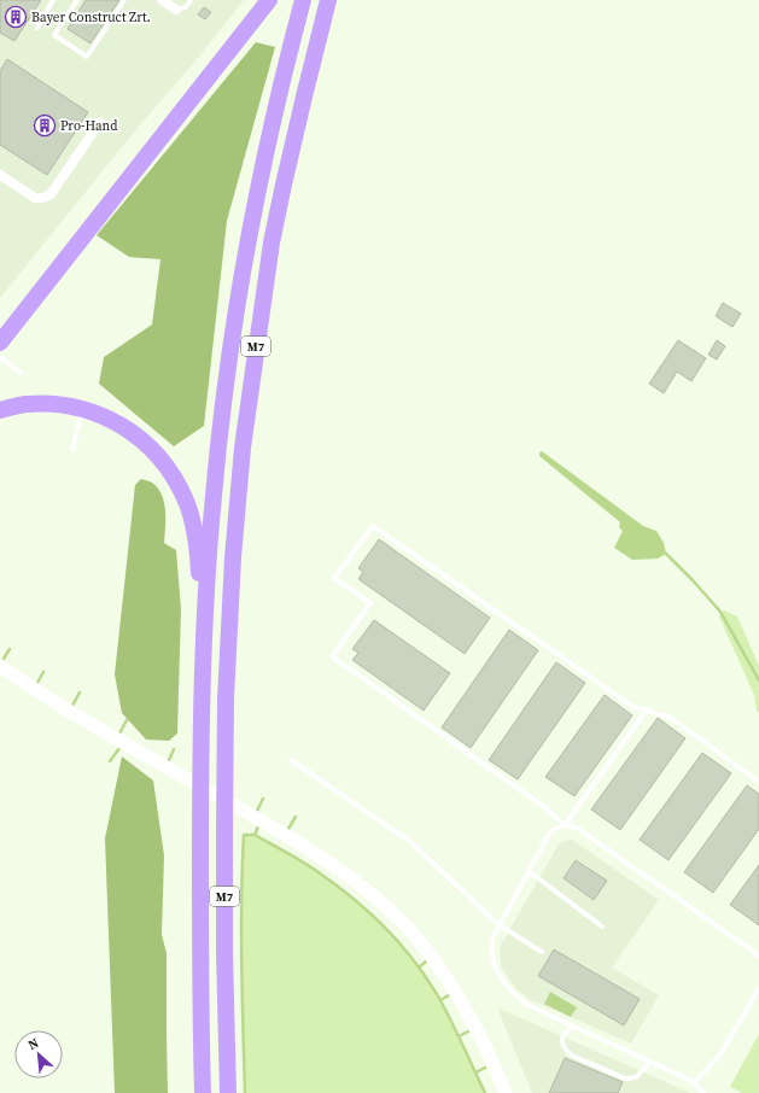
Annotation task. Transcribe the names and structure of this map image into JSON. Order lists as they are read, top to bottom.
{
  "streets": {
    "highway": ["M7"]
  },
  "places": {
    "building": ["Bayer Construct Zrt.", "Pro-Hand"]
  },
  "north": "top left"
}
